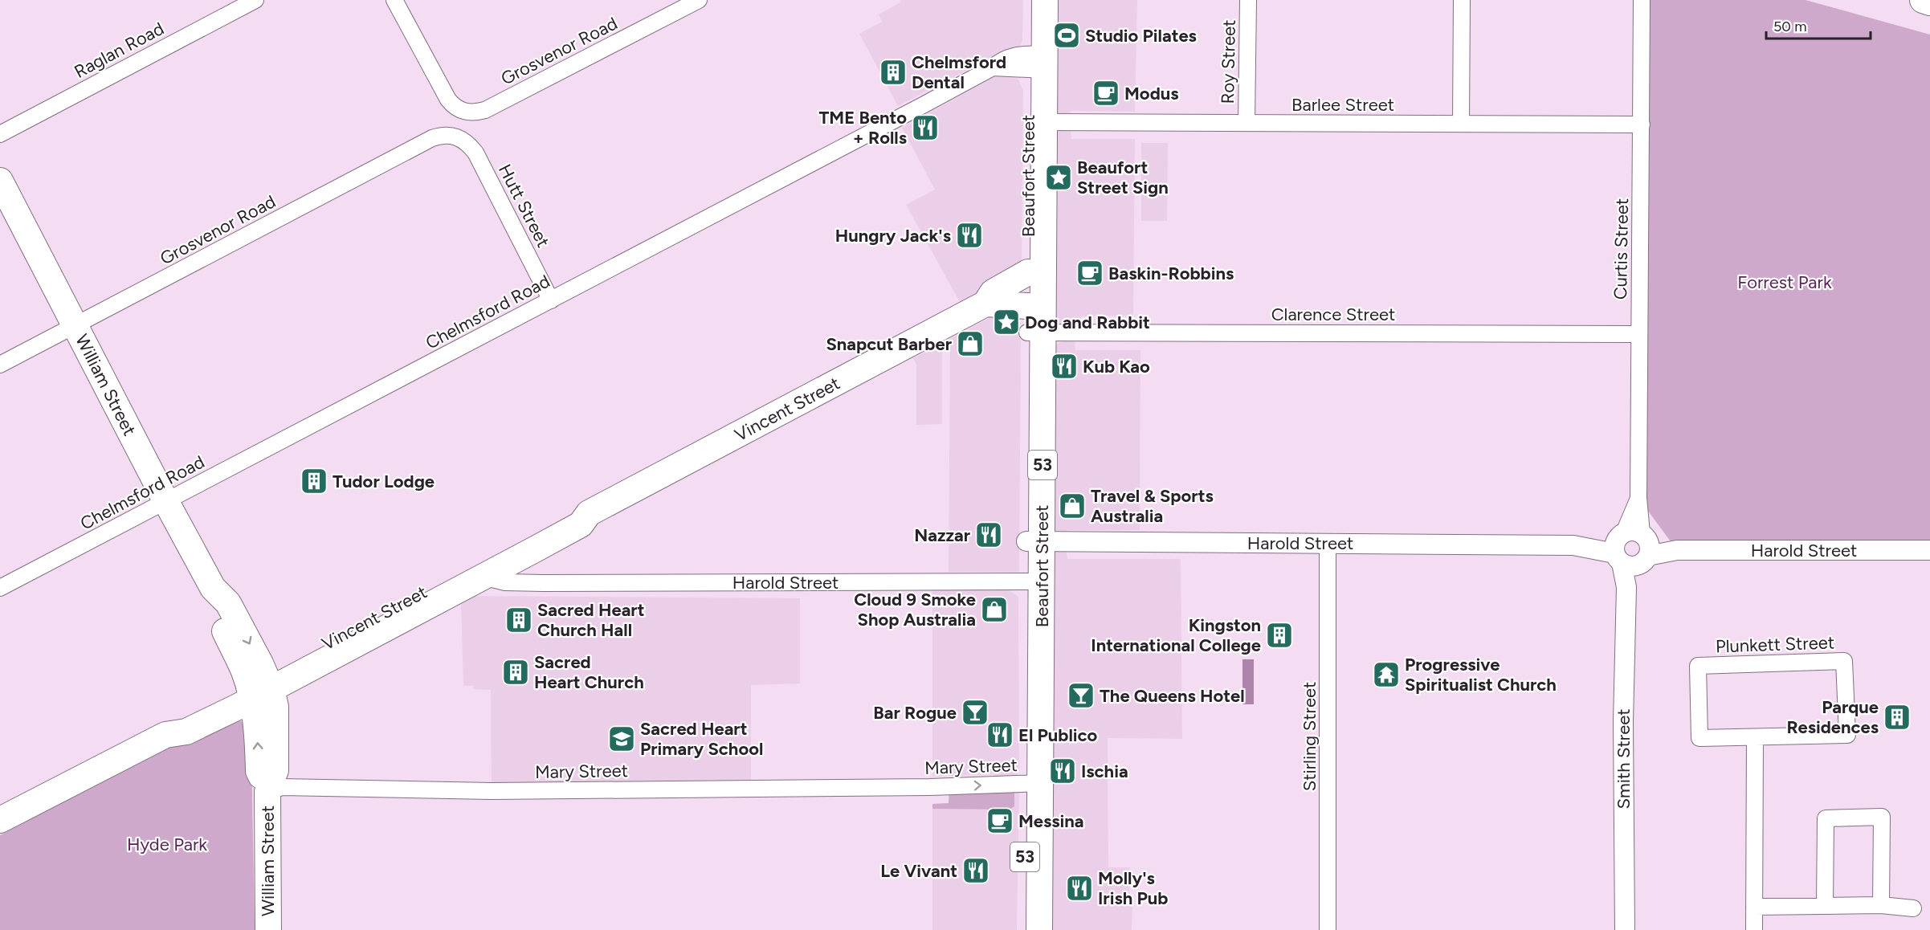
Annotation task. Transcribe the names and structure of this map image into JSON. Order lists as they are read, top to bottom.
{
  "streets": {
    "main road": [
      "Beaufort Street",
      "William Street",
      "Vincent Street",
      "53"
    ],
    "street": [
      "Raglan Road",
      "Grosvenor Road",
      "Roy Street",
      "Barlee Street",
      "Hutt Street",
      "Curtis Street",
      "Chelmsford Road",
      "Clarence Street",
      "Harold Street",
      "Plunkett Street",
      "Stirling Street",
      "Smith Street",
      "Mary Street"
    ]
  },
  "crossings": [
    ["Grosvenor Road", "Hutt Street"],
    ["Grosvenor Road", "William Street"],
    ["Roy Street", "Barlee Street"],
    ["Barlee Street", "Beaufort Street"],
    ["Barlee Street", "Curtis Street"],
    ["Beaufort Street", "Chelmsford Road"],
    ["Beaufort Street", "Clarence Street"],
    ["Beaufort Street", "Vincent Street"],
    ["Beaufort Street", "Harold Street"],
    ["Beaufort Street", "Mary Street"],
    ["Hutt Street", "Chelmsford Road"],
    ["Curtis Street", "Clarence Street"],
    ["Curtis Street", "Harold Street"],
    ["Curtis Street", "Smith Street"],
    ["Chelmsford Road", "William Street"],
    ["William Street", "Vincent Street"],
    ["William Street", "Mary Street"],
    ["Vincent Street", "Harold Street"],
    ["Harold Street", "Stirling Street"],
    ["Harold Street", "Smith Street"]
  ],
  "one_way": ["Mary Street"],
  "parks": ["Forrest Park", "Hyde Park"],
  "places": {
    "sports": ["Studio Pilates"],
    "building": [
      "Chelmsford Dental",
      "Tudor Lodge",
      "Sacred Heart Church Hall",
      "Kingston International College",
      "Sacred Heart Church",
      "Parque Residences"
    ],
    "cafe": ["Modus", "Baskin-Robbins", "Messina"],
    "restaurant": [
      "TME Bento + Rolls",
      "Hungry Jack's",
      "Kub Kao",
      "Nazzar",
      "El Publico",
      "Ischia",
      "Le Vivant",
      "Molly's Irish Pub"
    ],
    "place": ["Beaufort Street Sign", "Dog and Rabbit"],
    "shop": ["Snapcut Barber", "Travel & Sports Australia", "Cloud 9 Smoke Shop Australia"],
    "temple": ["Progressive Spiritualist Church"],
    "bar": ["The Queens Hotel", "Bar Rogue"],
    "school or university": ["Sacred Heart Primary School"]
  },
  "scale_bar": "50 m"
}
